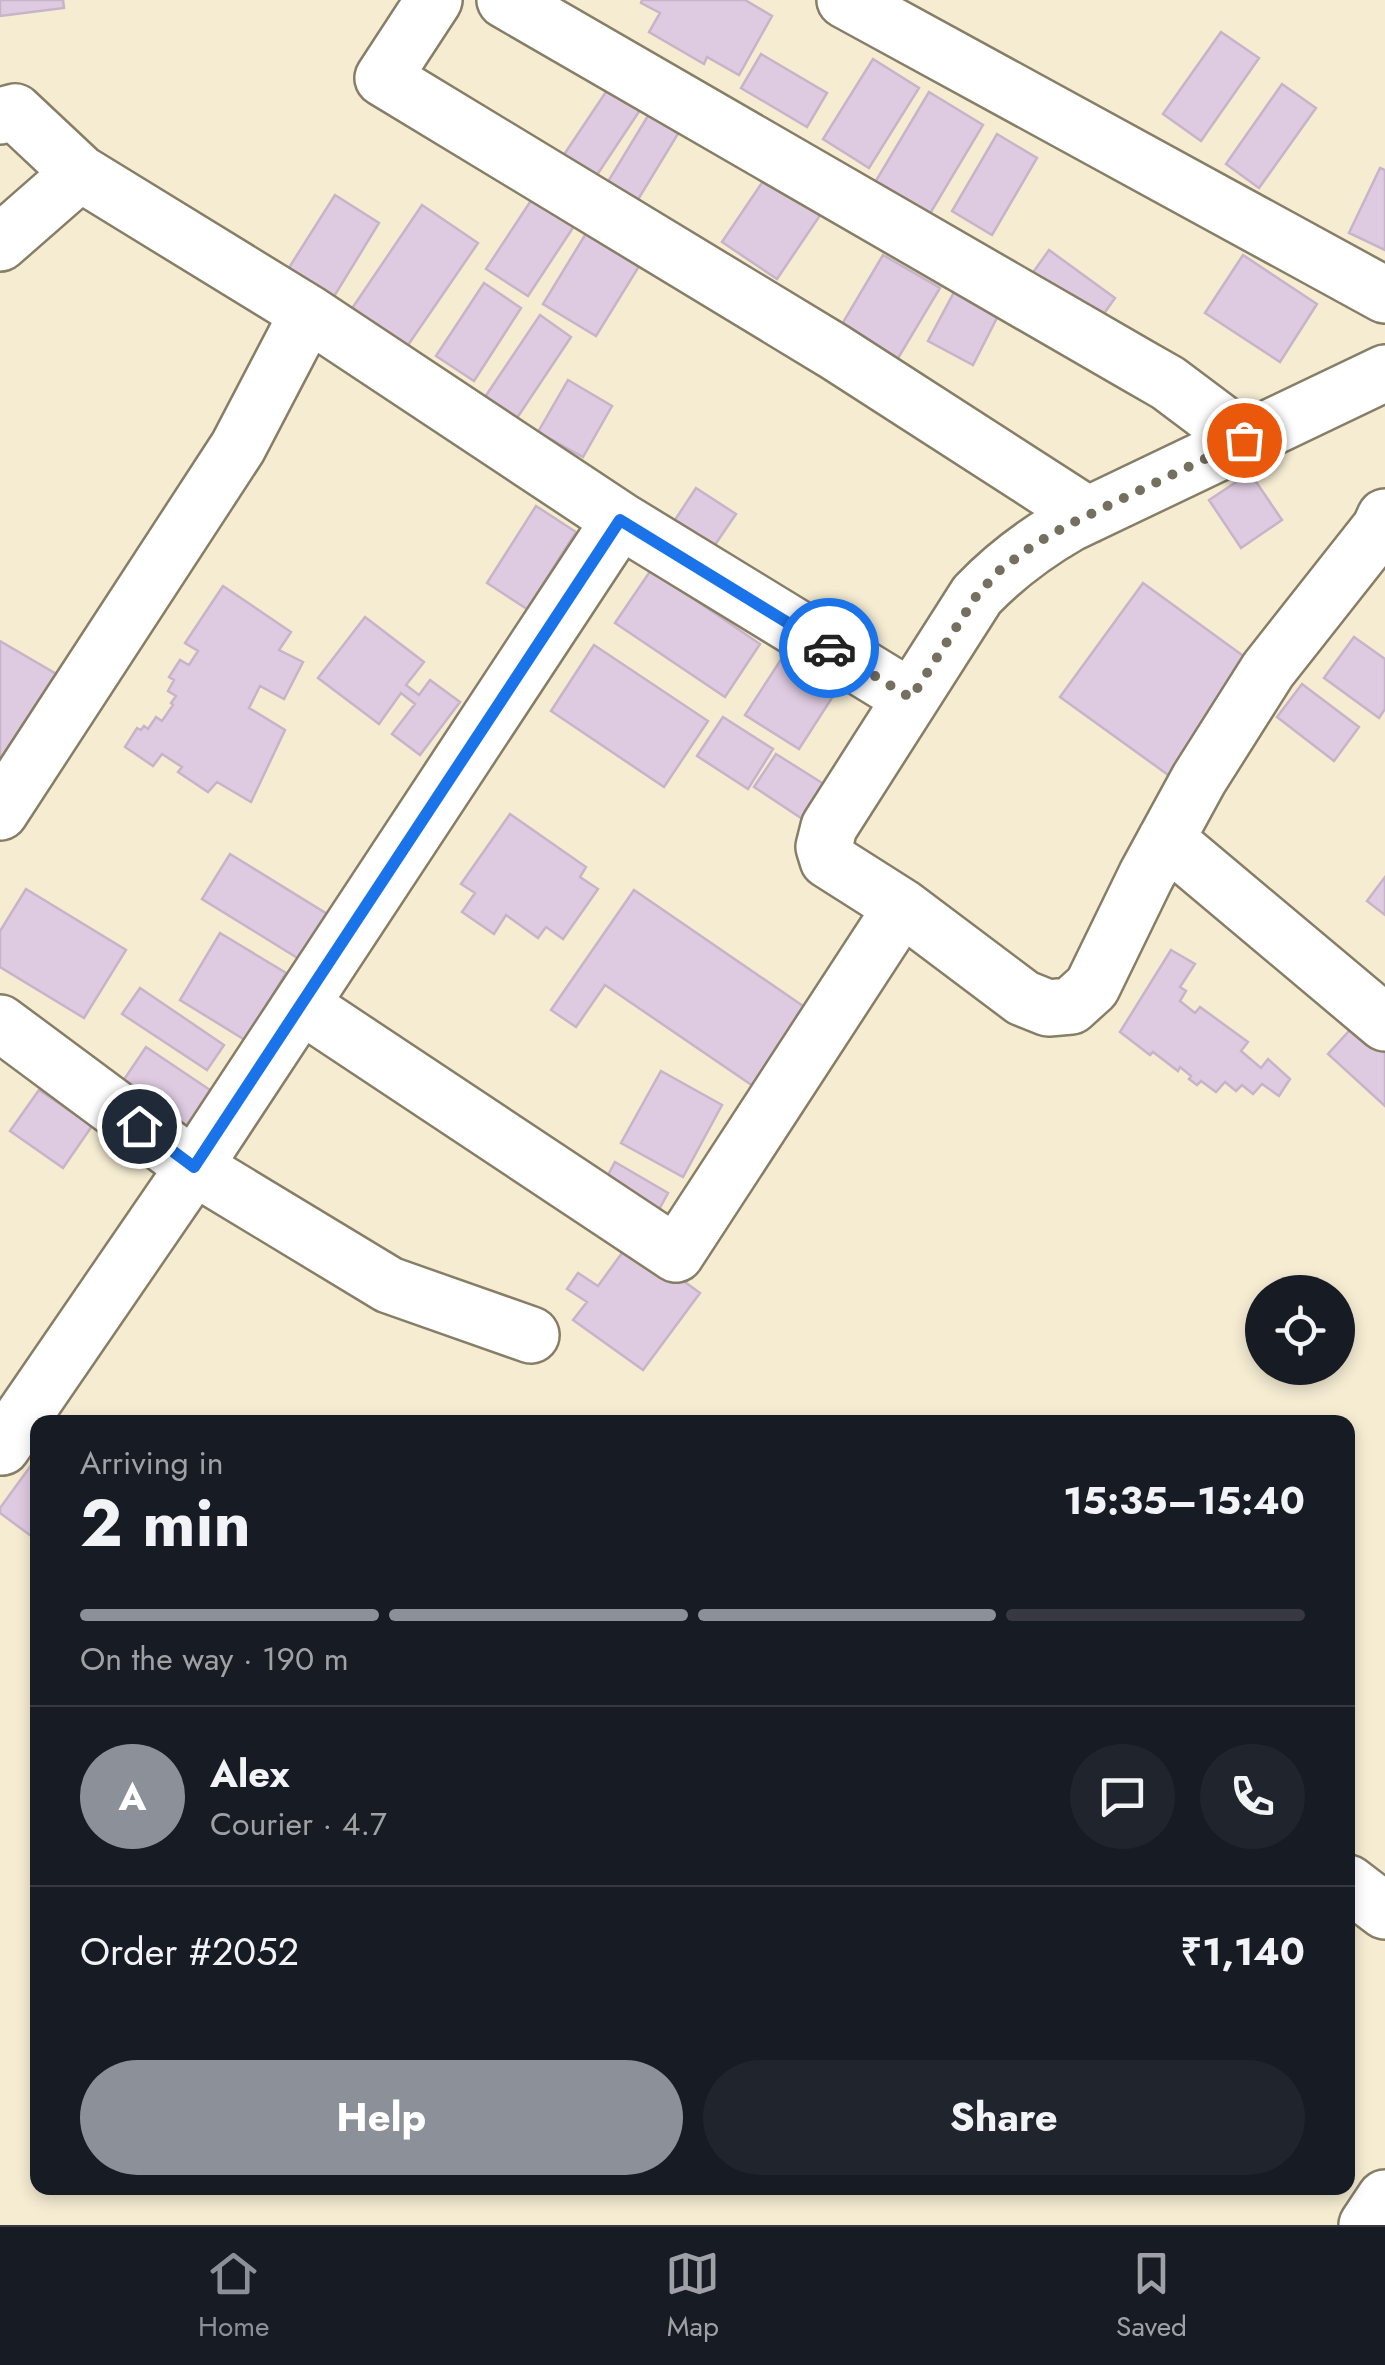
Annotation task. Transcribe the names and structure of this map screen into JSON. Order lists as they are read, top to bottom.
{
  "page": {
    "heading": ["2 min", "Arriving in", "15:35–15:40"],
    "panel": [
      "Alex",
      "Courier · 4.7",
      "Order #2052",
      "₹1,140"
    ],
    "bar": "On the way · 190 m",
    "round": "A",
    "buttons": ["Help", "Share"],
    "tabs": ["Home", "Map", "Saved"]
  }
}
